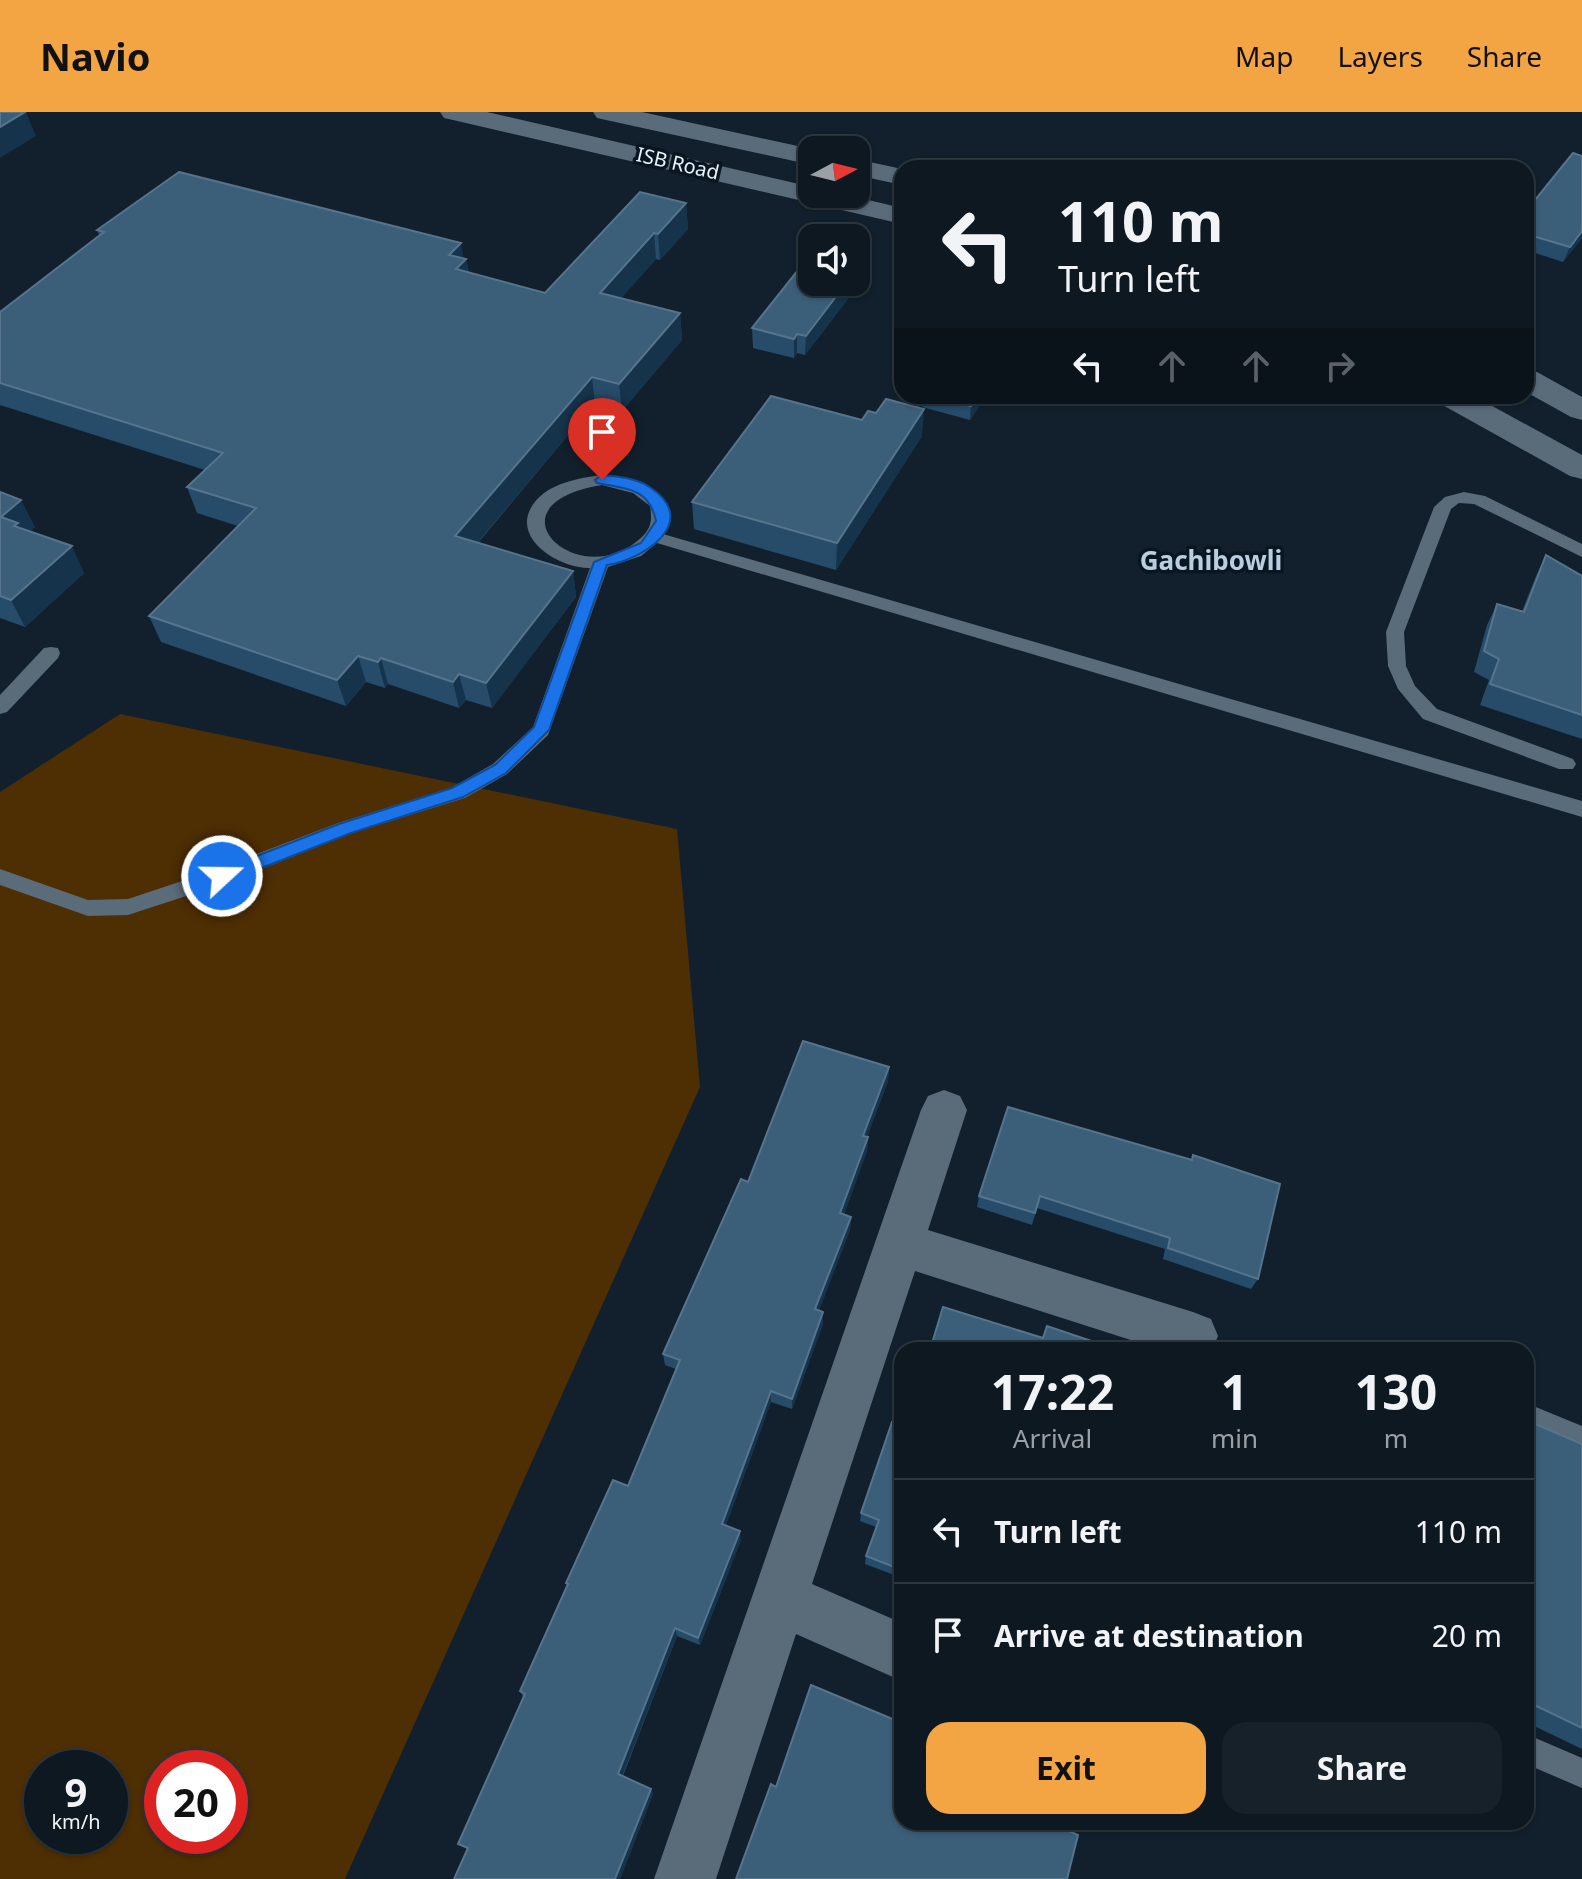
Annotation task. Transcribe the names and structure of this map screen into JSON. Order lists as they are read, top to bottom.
{
  "streets": {
    "main road": ["ISB Road"]
  },
  "districts": ["Gachibowli"],
  "north": "right",
  "page": {
    "header": "Navio",
    "nav": ["Map", "Layers", "Share"],
    "turn": ["110 m", "Turn left"],
    "eta": [
      "17:22",
      "Arrival",
      "1",
      "min",
      "130",
      "m"
    ],
    "list": [
      {
        "name": "Turn left",
        "value": "110 m"
      },
      {
        "name": "Arrive at destination",
        "value": "20 m"
      }
    ],
    "buttons": ["Exit", "Share"],
    "speed": "9 km/h",
    "limit": "20"
  }
}
